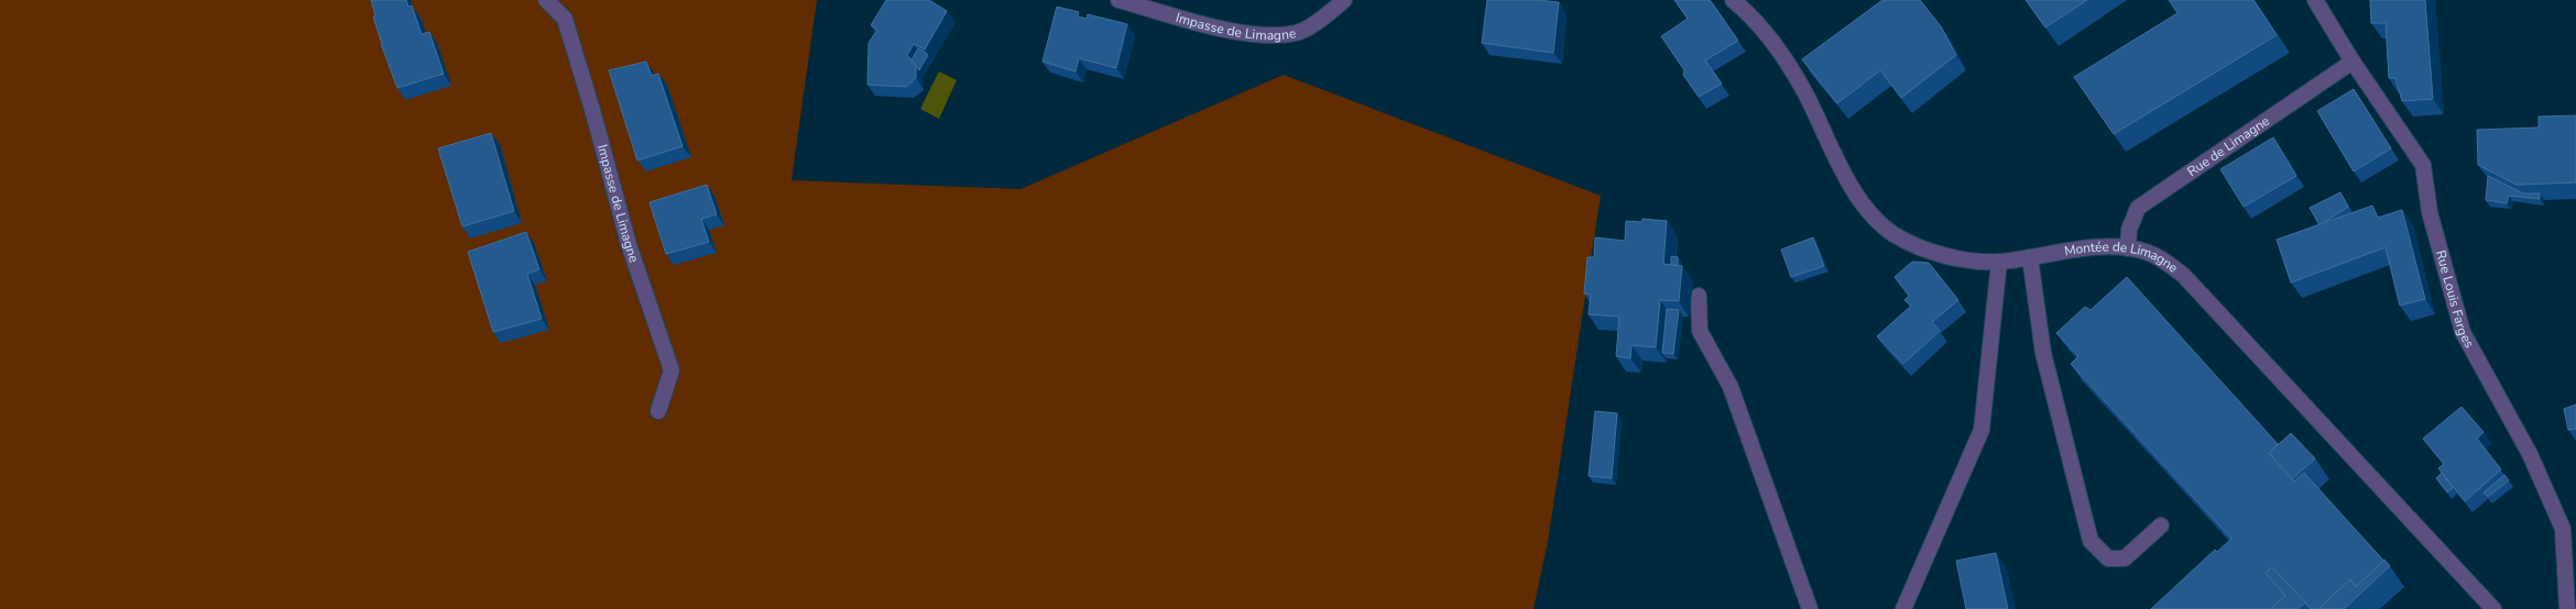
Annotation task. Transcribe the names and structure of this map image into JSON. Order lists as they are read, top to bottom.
{
  "streets": {
    "street": [
      "Impasse de Limagne",
      "Rue de Limagne",
      "Montée de Limagne",
      "Rue Louis Farges"
    ]
  },
  "crossings": [
    ["Rue de Limagne", "Montée de Limagne"],
    ["Rue de Limagne", "Rue Louis Farges"]
  ]
}
